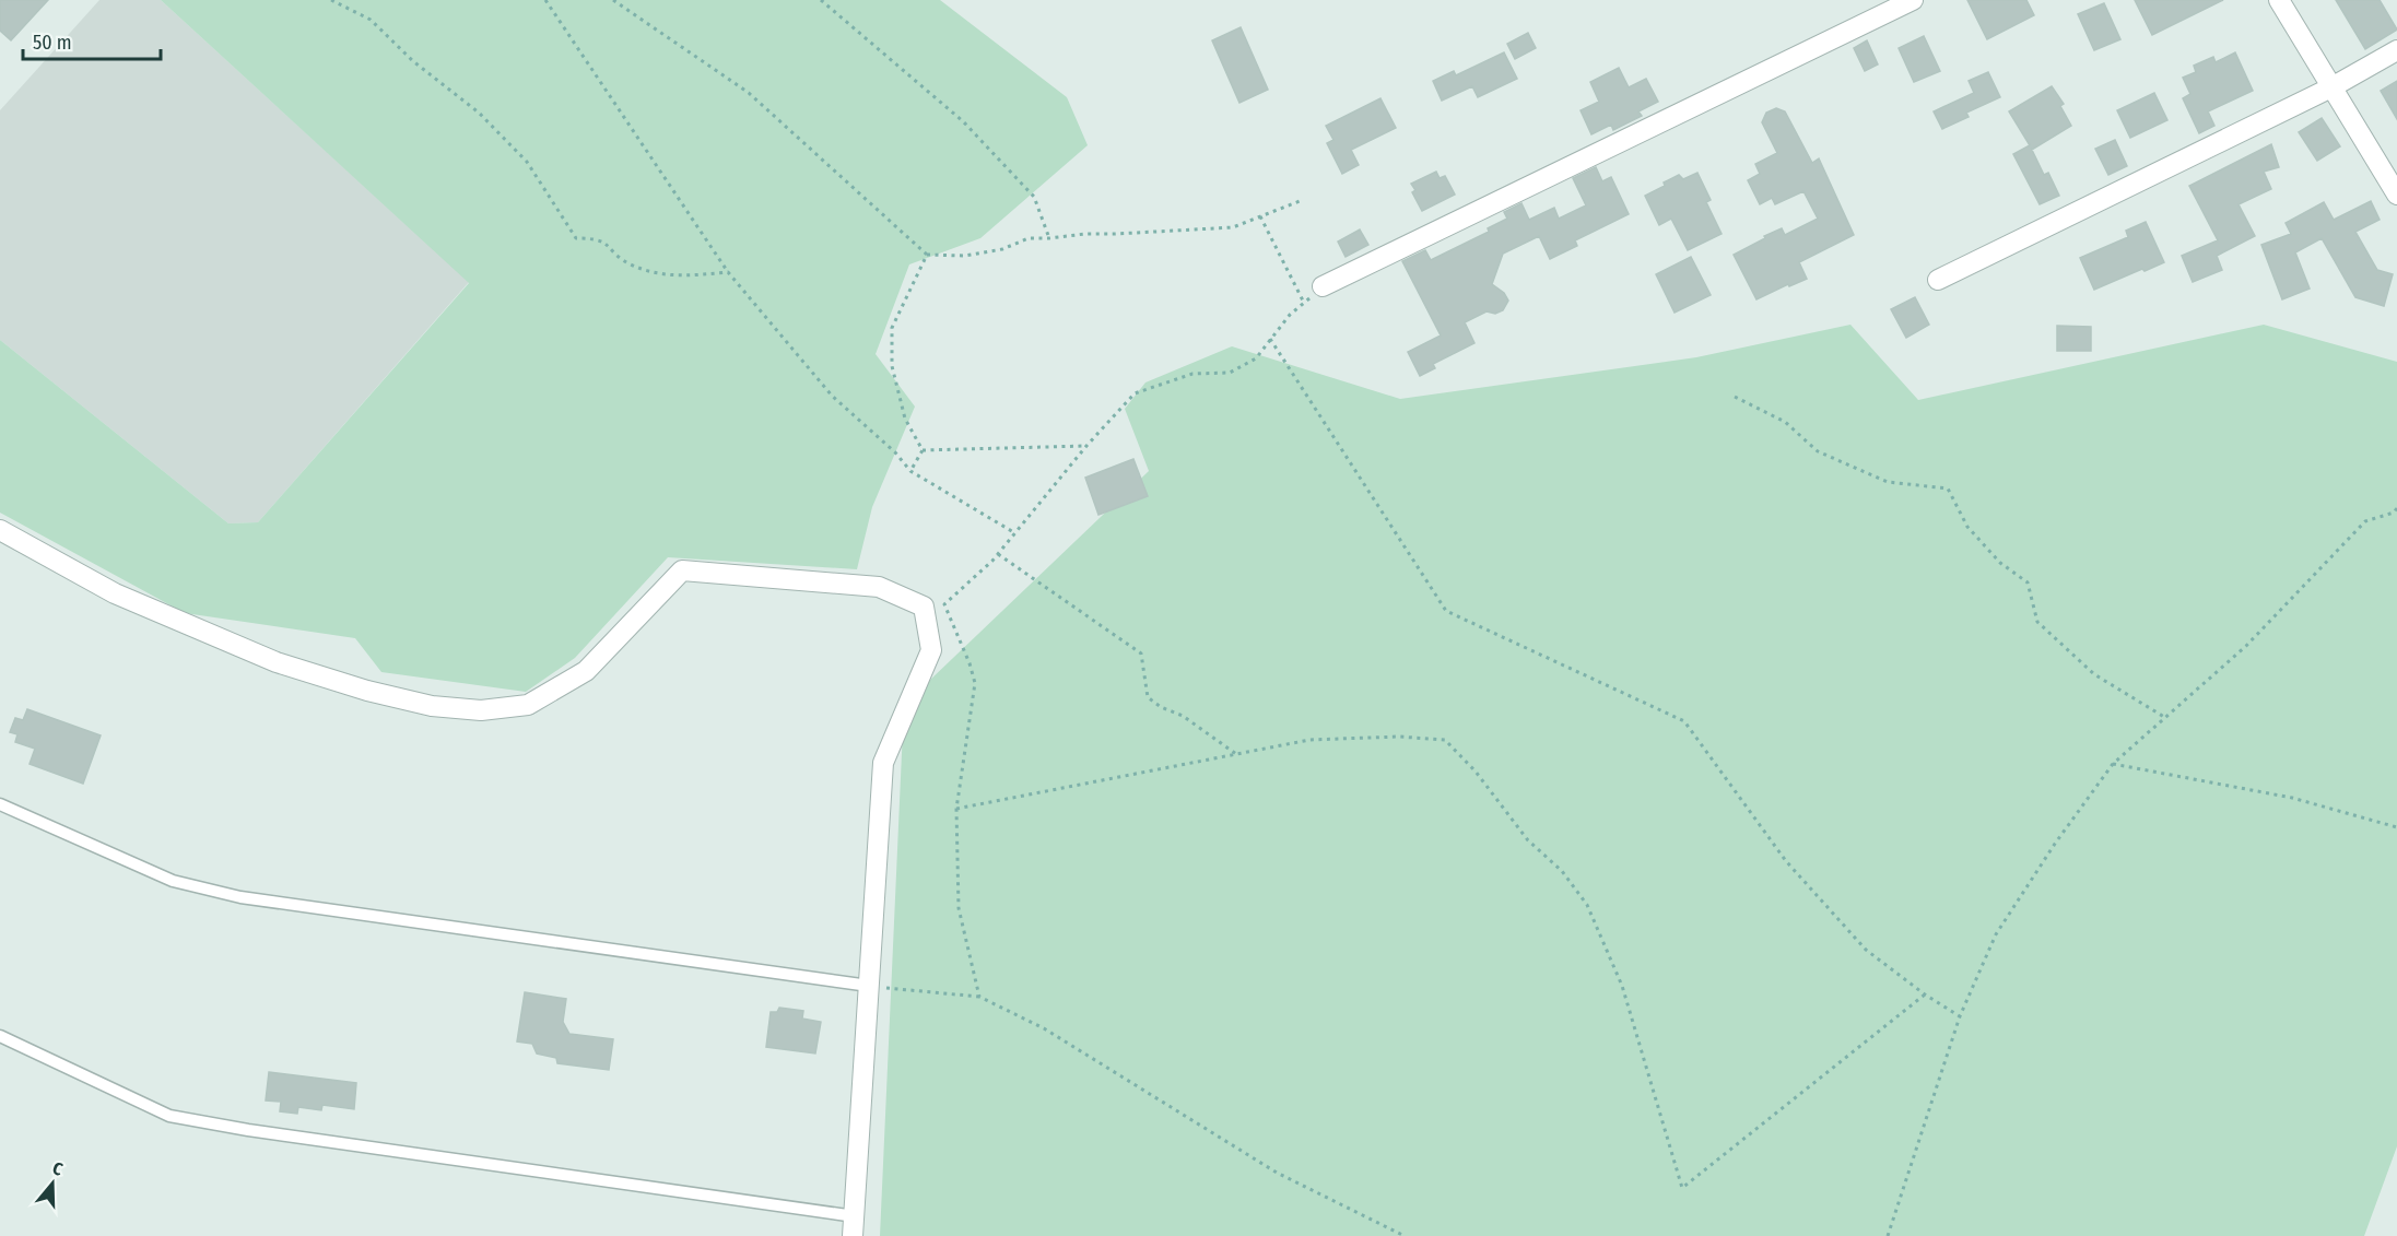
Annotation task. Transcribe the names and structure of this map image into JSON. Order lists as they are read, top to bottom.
{
  "scale_bar": "50 m",
  "north": "top"
}
